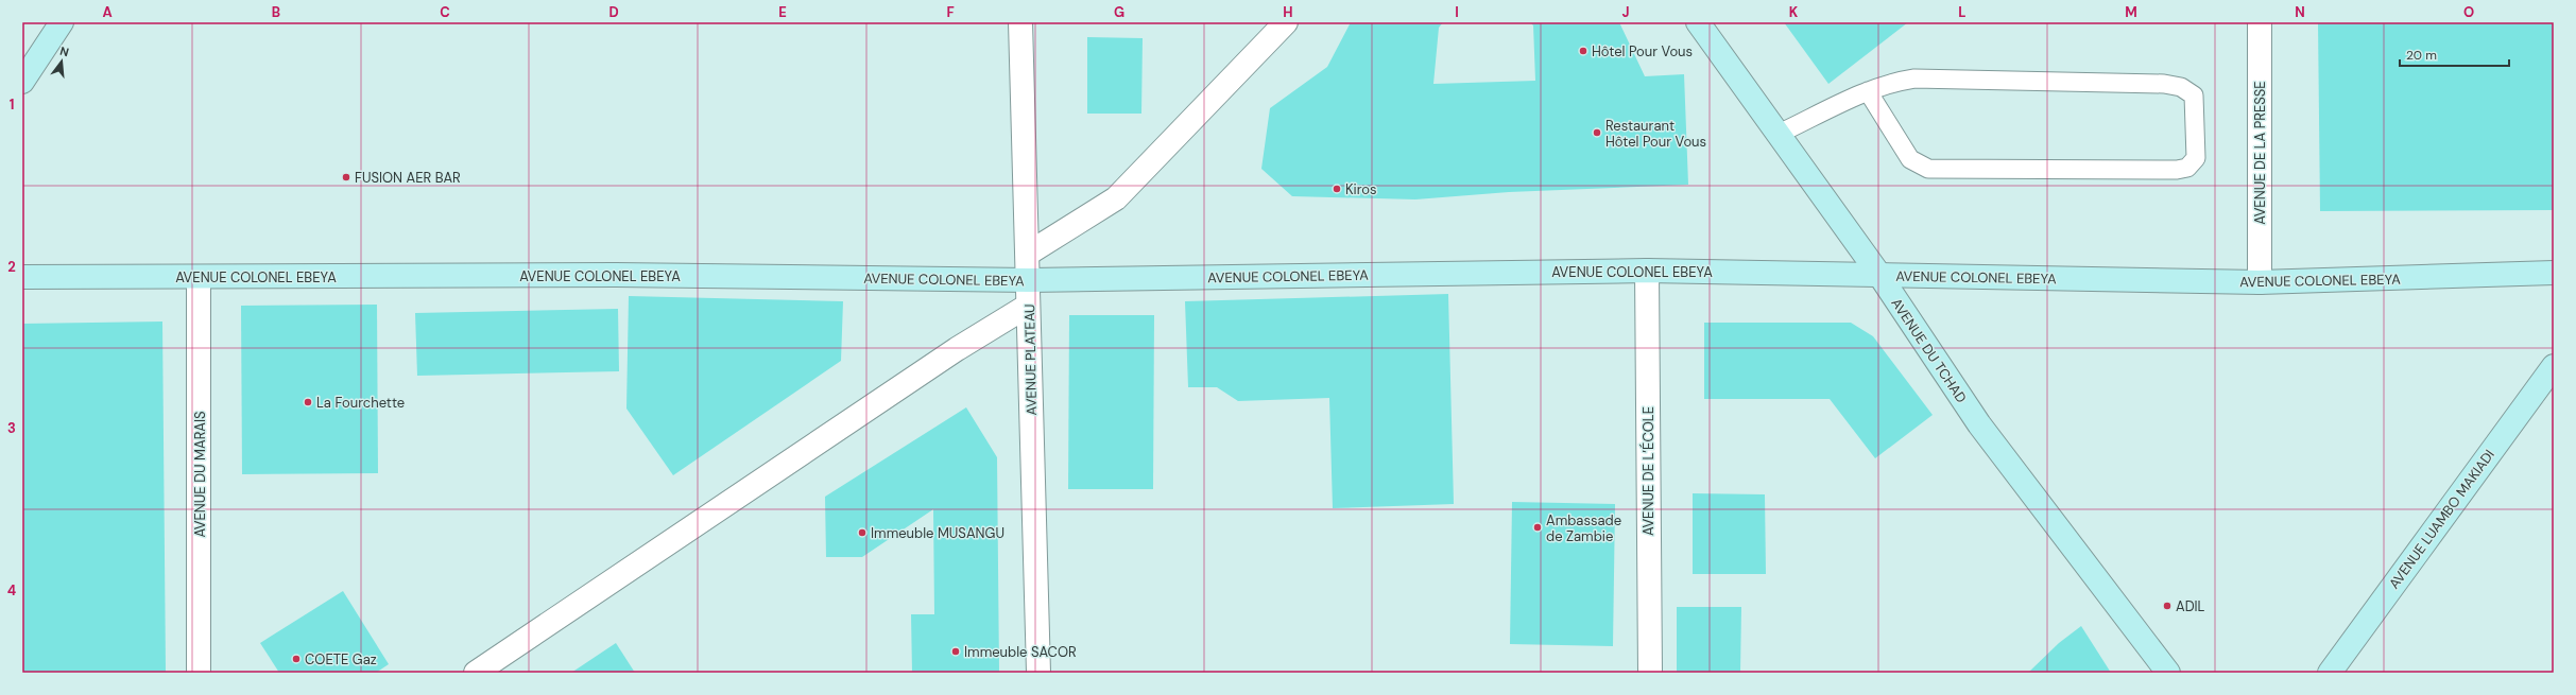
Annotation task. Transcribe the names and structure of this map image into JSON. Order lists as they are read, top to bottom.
{
  "streets": {
    "street": [
      "AVENUE DE LA PRESSE",
      "AVENUE COLONEL EBEYA",
      "AVENUE DU TCHAD",
      "AVENUE PLATEAU",
      "AVENUE DE L’ÉCOLE",
      "AVENUE DU MARAIS",
      "AVENUE LUAMBO MAKIADI"
    ]
  },
  "crossings": [
    ["AVENUE DE LA PRESSE", "AVENUE COLONEL EBEYA"],
    ["AVENUE COLONEL EBEYA", "AVENUE DU TCHAD"],
    ["AVENUE COLONEL EBEYA", "AVENUE PLATEAU"],
    ["AVENUE COLONEL EBEYA", "AVENUE DE L’ÉCOLE"],
    ["AVENUE COLONEL EBEYA", "AVENUE DU MARAIS"]
  ],
  "places": [
    "Hôtel Pour Vous",
    "Restaurant Hôtel Pour Vous",
    "FUSION AER BAR",
    "Kiros",
    "La Fourchette",
    "Ambassade de Zambie",
    "Immeuble MUSANGU",
    "ADIL",
    "Immeuble SACOR",
    "COETE Gaz"
  ],
  "scale_bar": "20 m",
  "north": "top",
  "grid": {
    "columns": [
      "A",
      "B",
      "C",
      "D",
      "E",
      "F",
      "G",
      "H",
      "I",
      "J",
      "K",
      "L",
      "M",
      "N",
      "O"
    ],
    "rows": [
      "1",
      "2",
      "3",
      "4"
    ]
  }
}
